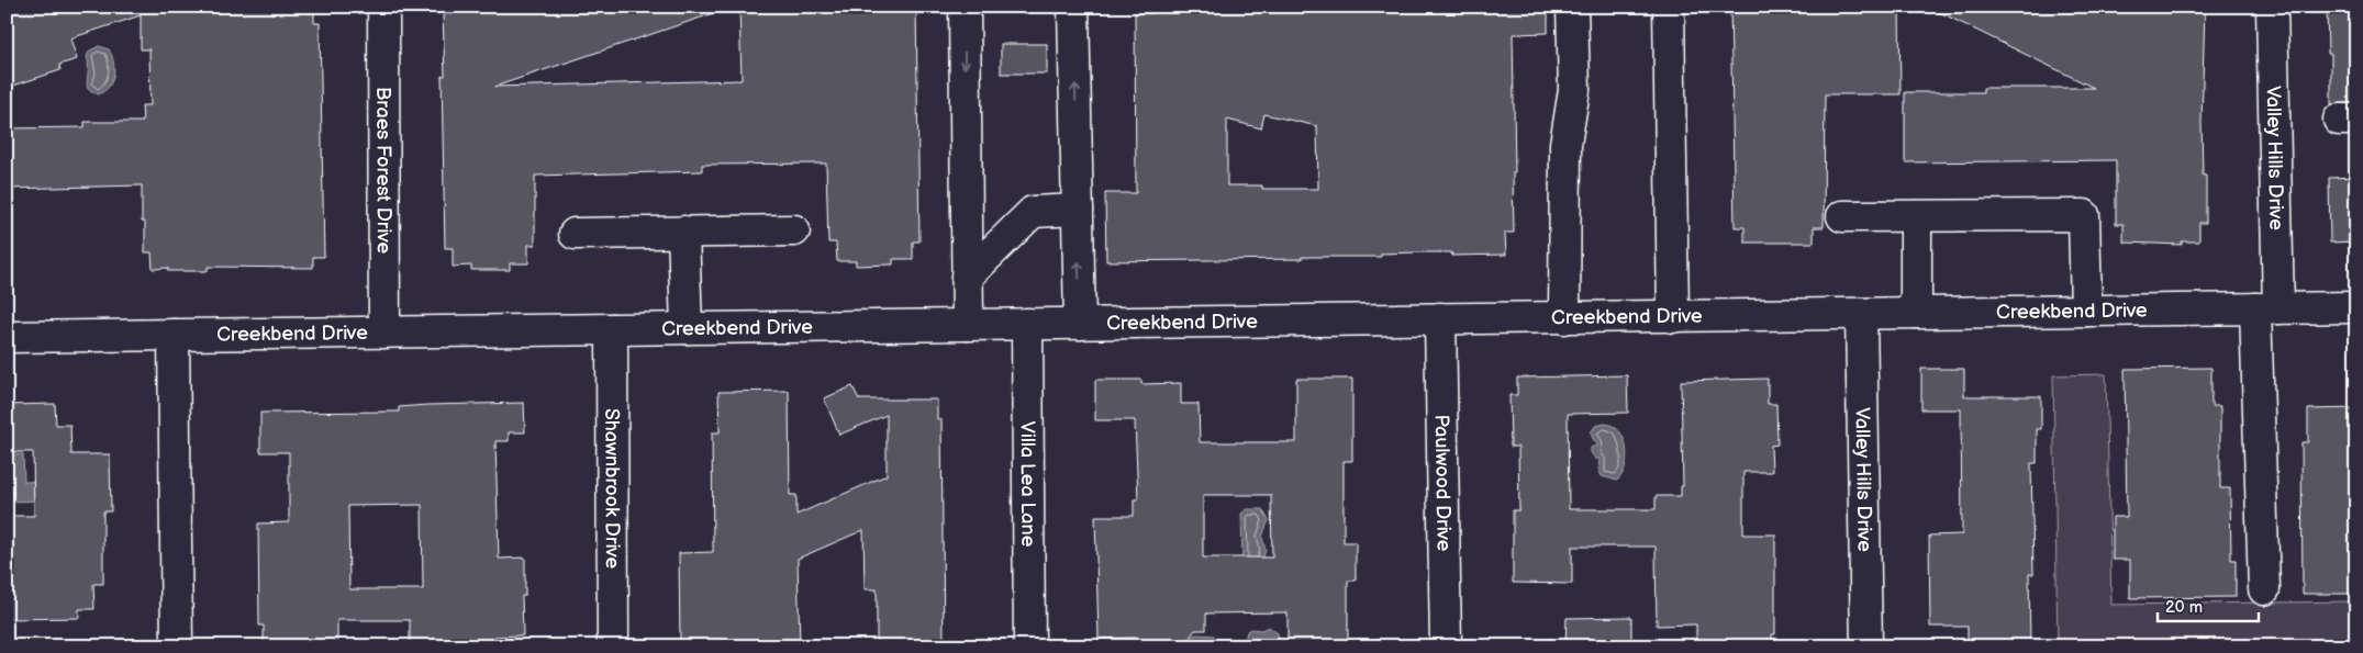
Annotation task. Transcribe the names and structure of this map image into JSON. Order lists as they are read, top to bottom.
{
  "streets": {
    "street": [
      "Valley Hills Drive",
      "Braes Forest Drive",
      "Creekbend Drive",
      "Paulwood Drive",
      "Villa Lea Lane",
      "Shawnbrook Drive"
    ]
  },
  "crossings": [
    ["Valley Hills Drive", "Creekbend Drive"],
    ["Braes Forest Drive", "Creekbend Drive"],
    ["Creekbend Drive", "Paulwood Drive"],
    ["Creekbend Drive", "Villa Lea Lane"],
    ["Creekbend Drive", "Shawnbrook Drive"]
  ],
  "scale_bar": "20 m"
}
